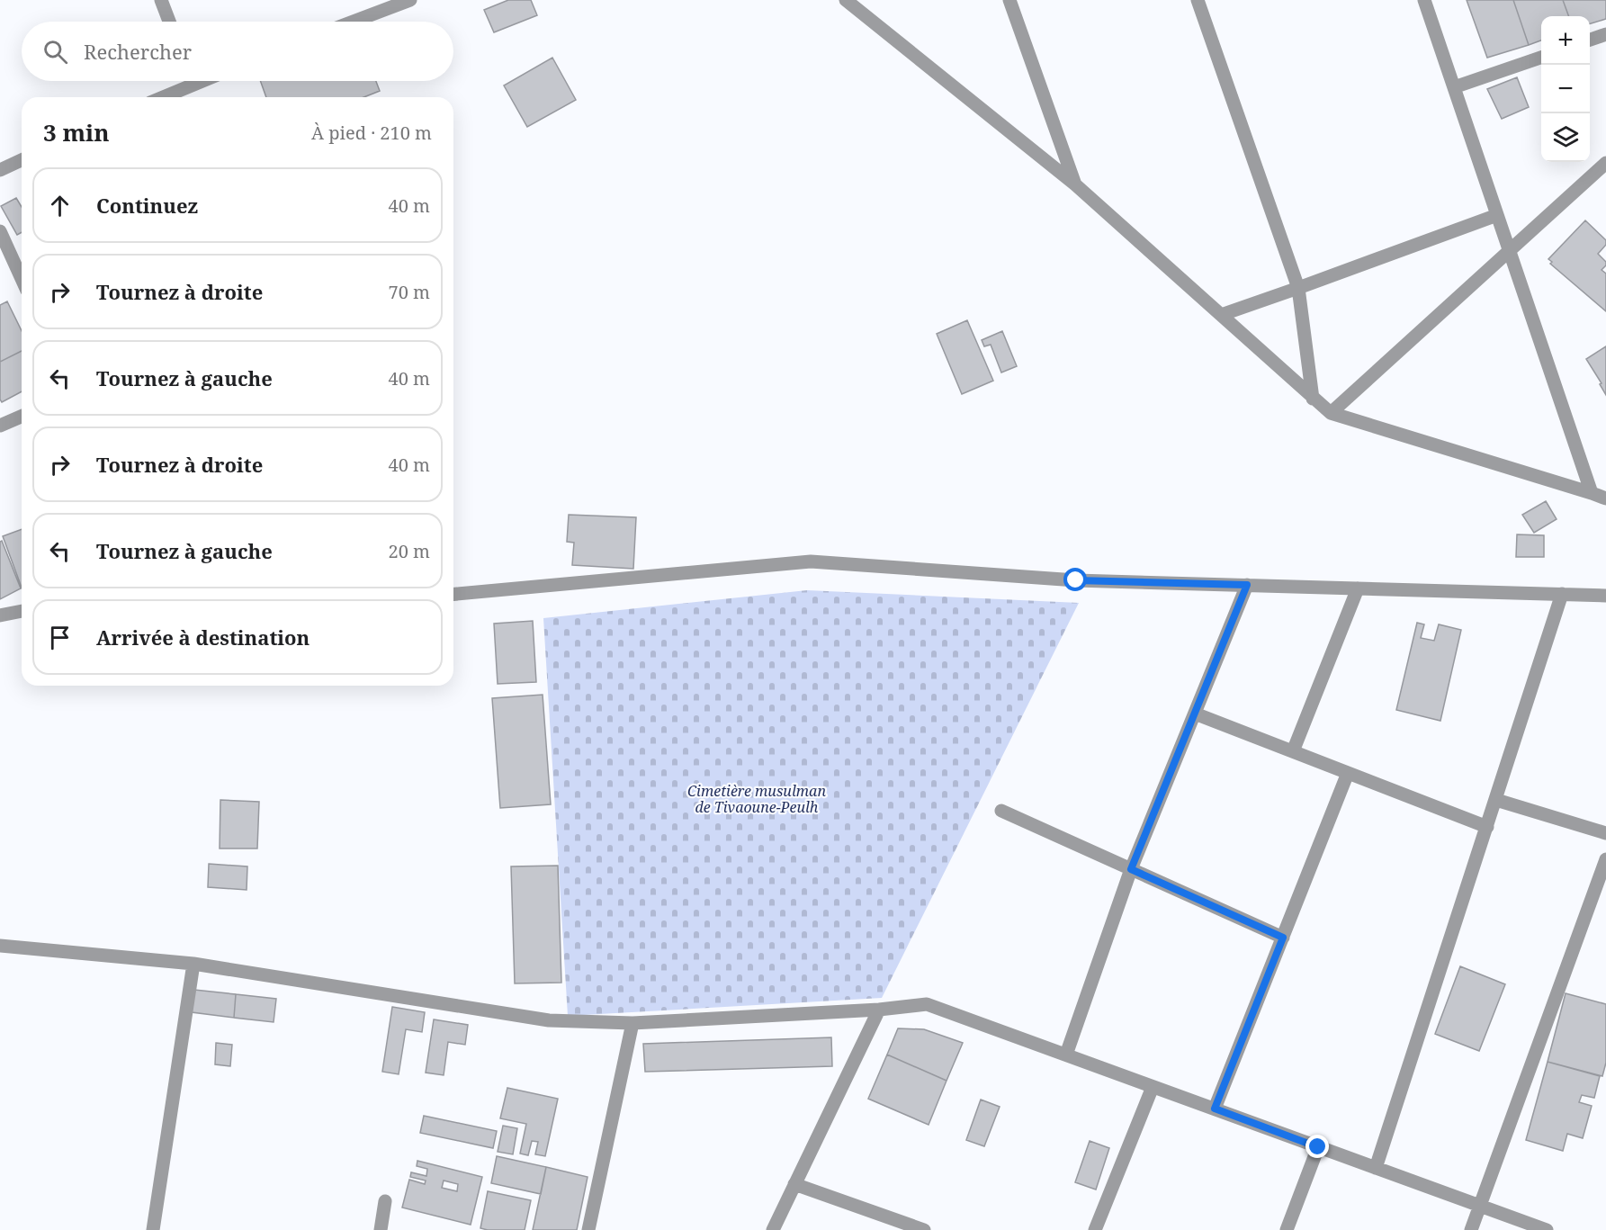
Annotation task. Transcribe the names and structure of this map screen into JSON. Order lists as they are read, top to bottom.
{
  "parks": ["Cimetière musulman de Tivaoune-Peulh"],
  "page": {
    "map_buttons": ["+", "−"],
    "search": "Rechercher",
    "heading": ["3 min", "À pied · 210 m"],
    "list": [
      ["Continuez", "40 m"],
      ["Tournez à droite", "70 m"],
      ["Tournez à gauche", "40 m"],
      ["Tournez à droite", "40 m"],
      ["Tournez à gauche", "20 m"],
      "Arrivée à destination"
    ]
  }
}
